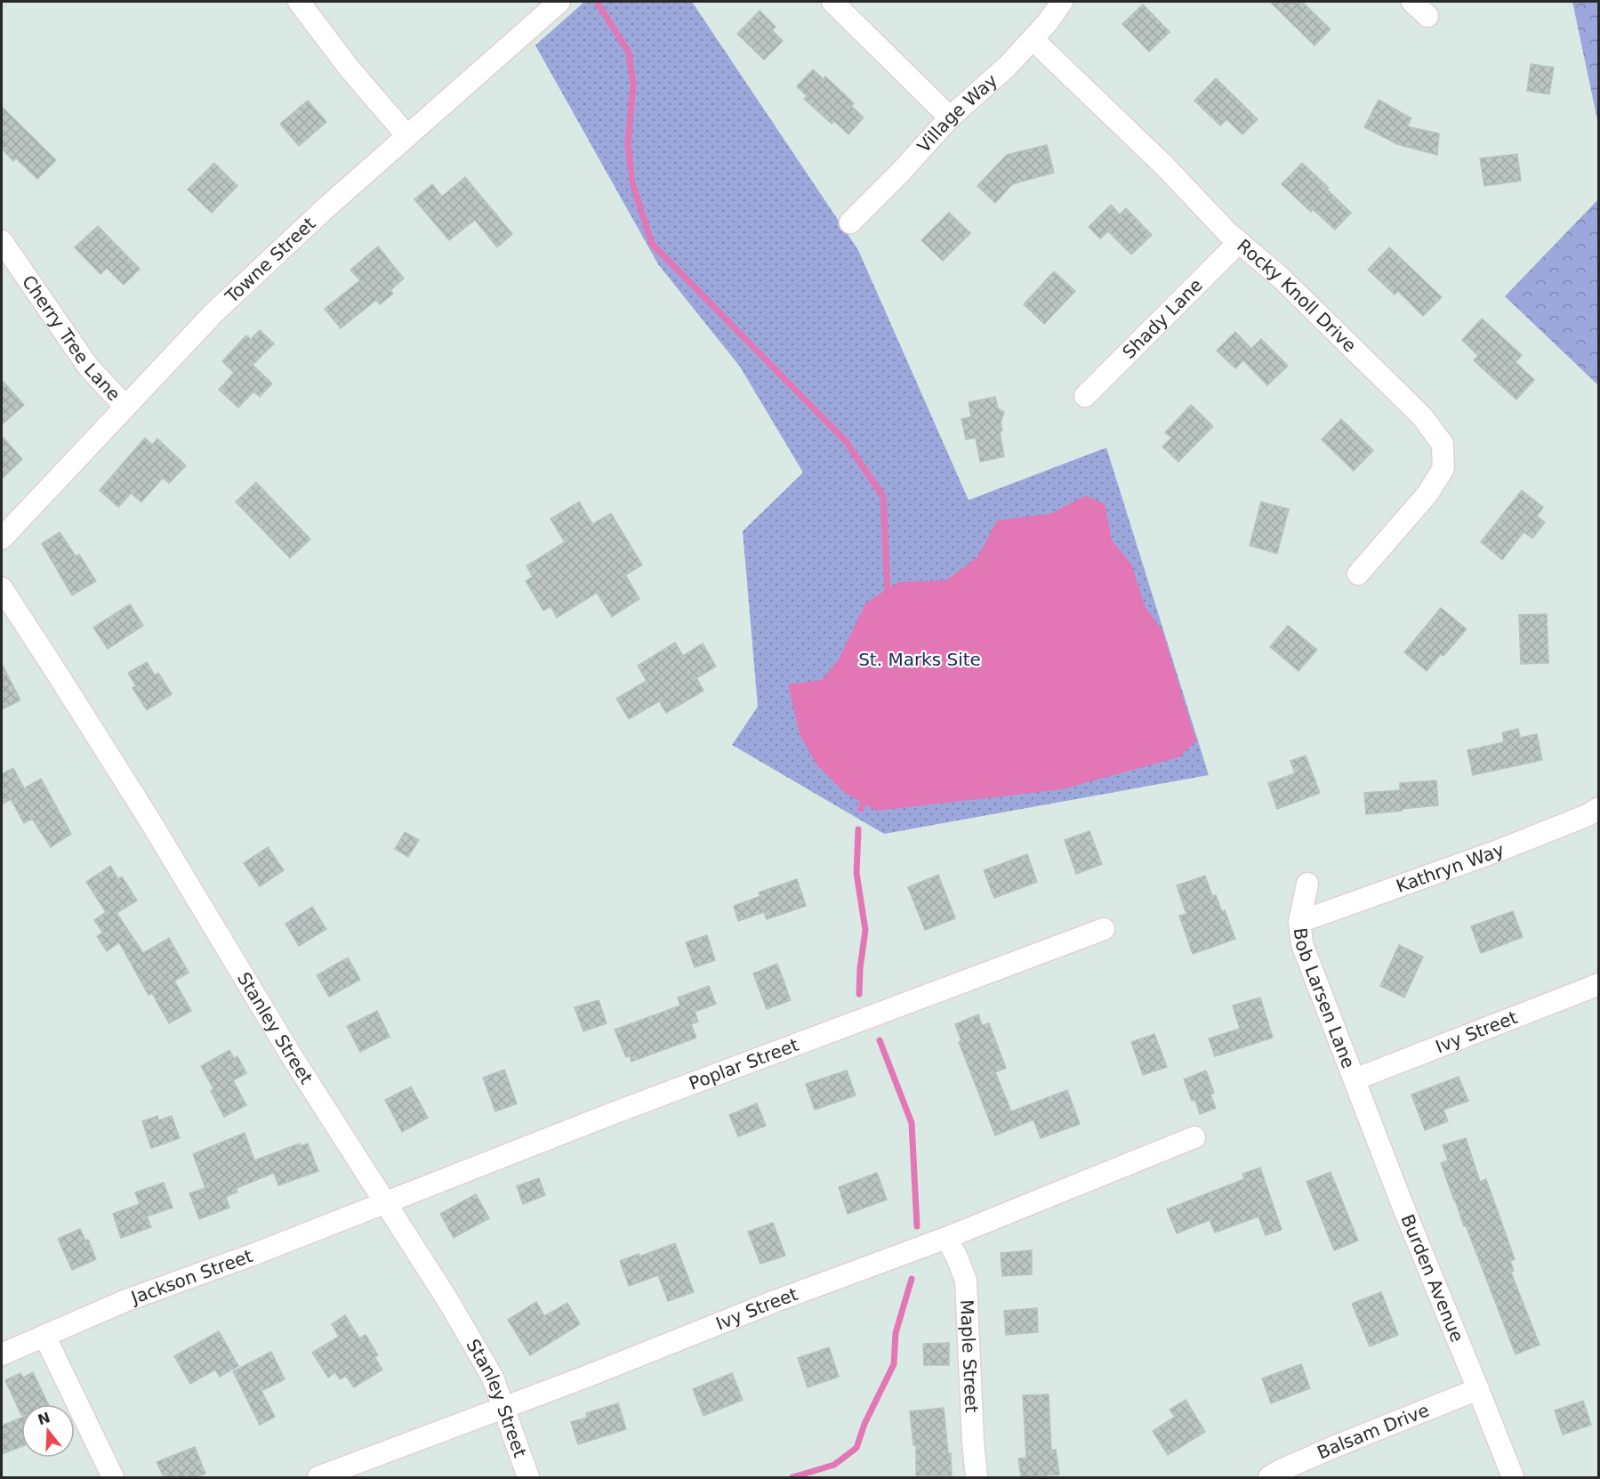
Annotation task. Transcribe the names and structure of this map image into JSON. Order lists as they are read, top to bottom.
{
  "streets": {
    "street": [
      "Village Way",
      "Towne Street",
      "Rocky Knoll Drive",
      "Shady Lane",
      "Cherry Tree Lane",
      "Kathryn Way",
      "Bob Larsen Lane",
      "Stanley Street",
      "Ivy Street",
      "Poplar Street",
      "Jackson Street",
      "Burden Avenue",
      "Maple Street",
      "Balsam Drive"
    ]
  },
  "crossings": [
    ["Village Way", "Rocky Knoll Drive"],
    ["Towne Street", "Cherry Tree Lane"],
    ["Rocky Knoll Drive", "Shady Lane"],
    ["Kathryn Way", "Bob Larsen Lane"],
    ["Bob Larsen Lane", "Ivy Street"],
    ["Bob Larsen Lane", "Burden Avenue"],
    ["Stanley Street", "Ivy Street"],
    ["Stanley Street", "Poplar Street"],
    ["Stanley Street", "Jackson Street"],
    ["Ivy Street", "Burden Avenue"],
    ["Ivy Street", "Maple Street"],
    ["Poplar Street", "Jackson Street"],
    ["Burden Avenue", "Balsam Drive"]
  ],
  "parks": ["St. Marks Site"],
  "north": "top"
}
